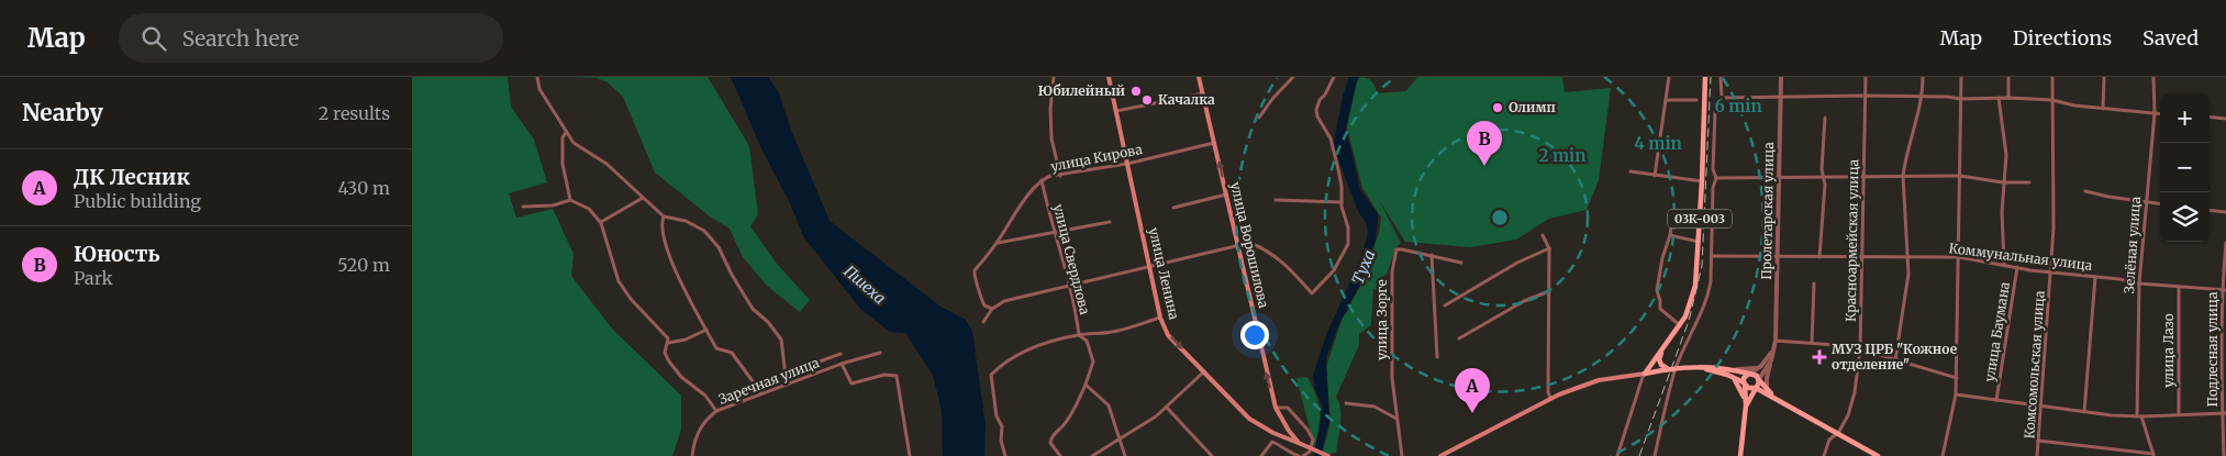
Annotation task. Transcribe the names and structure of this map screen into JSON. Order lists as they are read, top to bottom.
{
  "streets": {
    "main road": ["03К-003", "улица Ворошилова", "улица Ленина"],
    "street": [
      "улица Кирова",
      "Пролетарская улица",
      "Красноармейская улица",
      "Зелёная улица",
      "Коммунальная улица",
      "улица Свердлова",
      "улица Зорге",
      "улица Баумана",
      "Подлесная улица",
      "улица Лазо",
      "Комсомольская улица",
      "Заречная улица"
    ]
  },
  "crossings": [
    ["улица Кирова", "улица Ворошилова"],
    ["улица Кирова", "улица Свердлова"],
    ["улица Кирова", "улица Ленина"],
    ["Пролетарская улица", "Коммунальная улица"],
    ["Красноармейская улица", "Коммунальная улица"],
    ["улица Ворошилова", "улица Ленина"],
    ["Зелёная улица", "Коммунальная улица"],
    ["Коммунальная улица", "улица Баумана"],
    ["Коммунальная улица", "Подлесная улица"],
    ["Коммунальная улица", "улица Лазо"],
    ["Коммунальная улица", "Комсомольская улица"]
  ],
  "one_way": ["улица Ворошилова"],
  "water": ["Туха", "Пшеха"],
  "places": {
    "other": ["Юбилейный", "Качалка", "Олимп"],
    "health": ["МУЗ ЦРБ \"Кожное отделение\""]
  },
  "page": {
    "header": "Map",
    "search": "Search here",
    "nav": ["Map", "Directions", "Saved"],
    "heading": ["Nearby", "2 results"],
    "map_buttons": ["+", "−"],
    "pins": ["B", "A"],
    "list": [
      {
        "mark": "A",
        "name": "ДК Лесник",
        "note": "Public building",
        "value": "430 m"
      },
      {
        "mark": "B",
        "name": "Юность",
        "note": "Park",
        "value": "520 m"
      }
    ]
  },
  "rings": ["6 min", "4 min", "2 min"]
}
